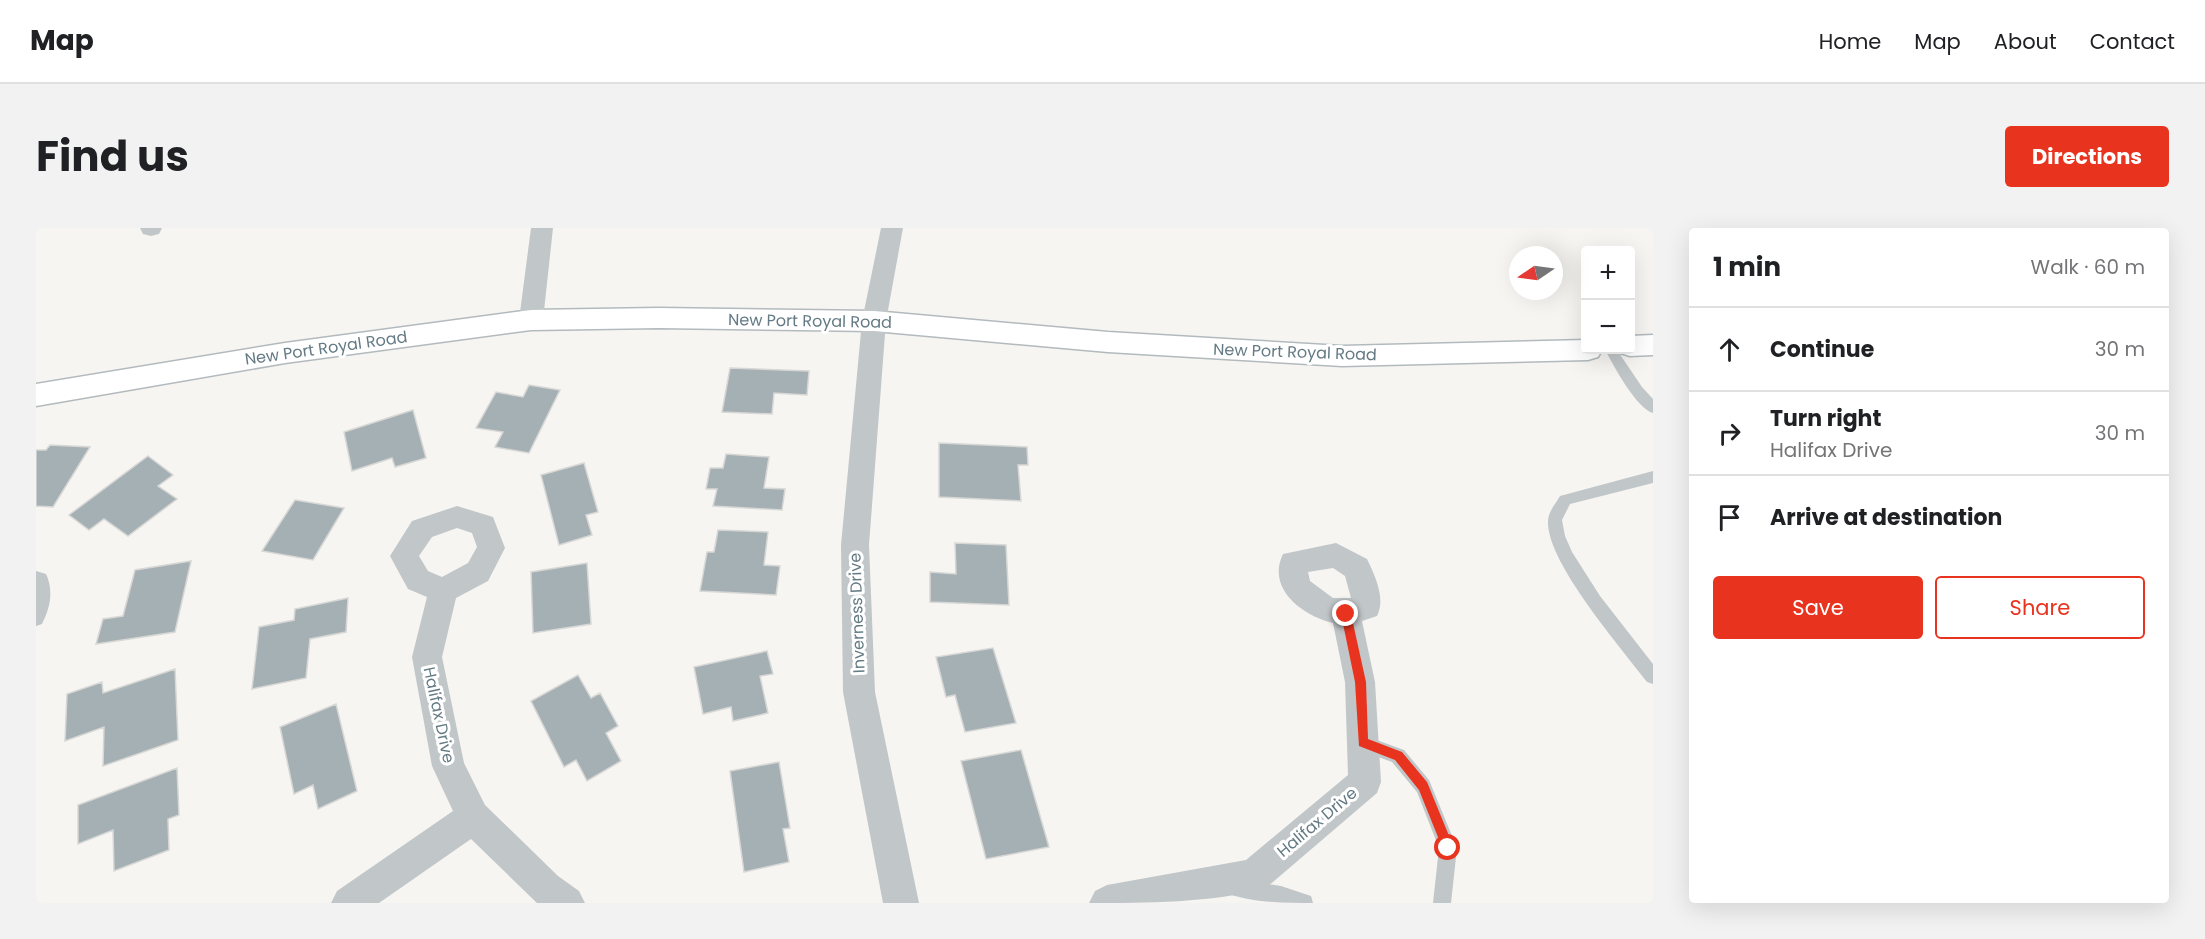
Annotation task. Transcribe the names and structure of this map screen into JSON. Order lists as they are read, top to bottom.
{
  "streets": {
    "street": ["New Port Royal Road", "Inverness Drive", "Halifax Drive"]
  },
  "crossings": [
    ["New Port Royal Road", "Inverness Drive"]
  ],
  "north": "left",
  "page": {
    "header": "Map",
    "nav": [
      "Home",
      "Map",
      "About",
      "Contact"
    ],
    "title": "Find us",
    "buttons": [
      "Directions",
      ["Save", "Share"]
    ],
    "heading": ["1 min", "Walk · 60 m"],
    "map_buttons": ["+", "−"],
    "list": [
      ["Continue", "30 m"],
      ["Turn right", "Halifax Drive", "30 m"],
      "Arrive at destination"
    ]
  }
}
